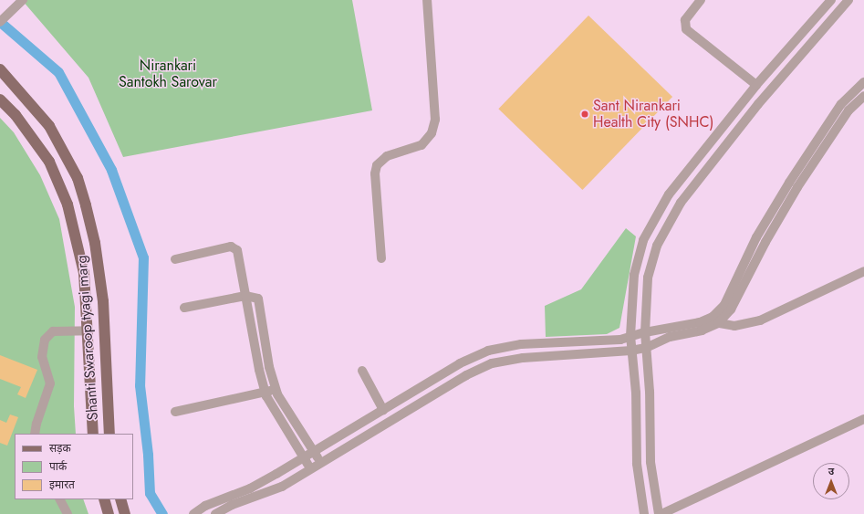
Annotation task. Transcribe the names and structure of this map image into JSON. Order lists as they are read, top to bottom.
{
  "streets": {
    "main road": ["Shanti Swaroop tyagi marg"]
  },
  "parks": ["Nirankari Santokh Sarovar"],
  "places": ["Sant Nirankari Health City (SNHC)"],
  "legend": ["सड़क", "पार्क", "इमारत"],
  "north": "top"
}
